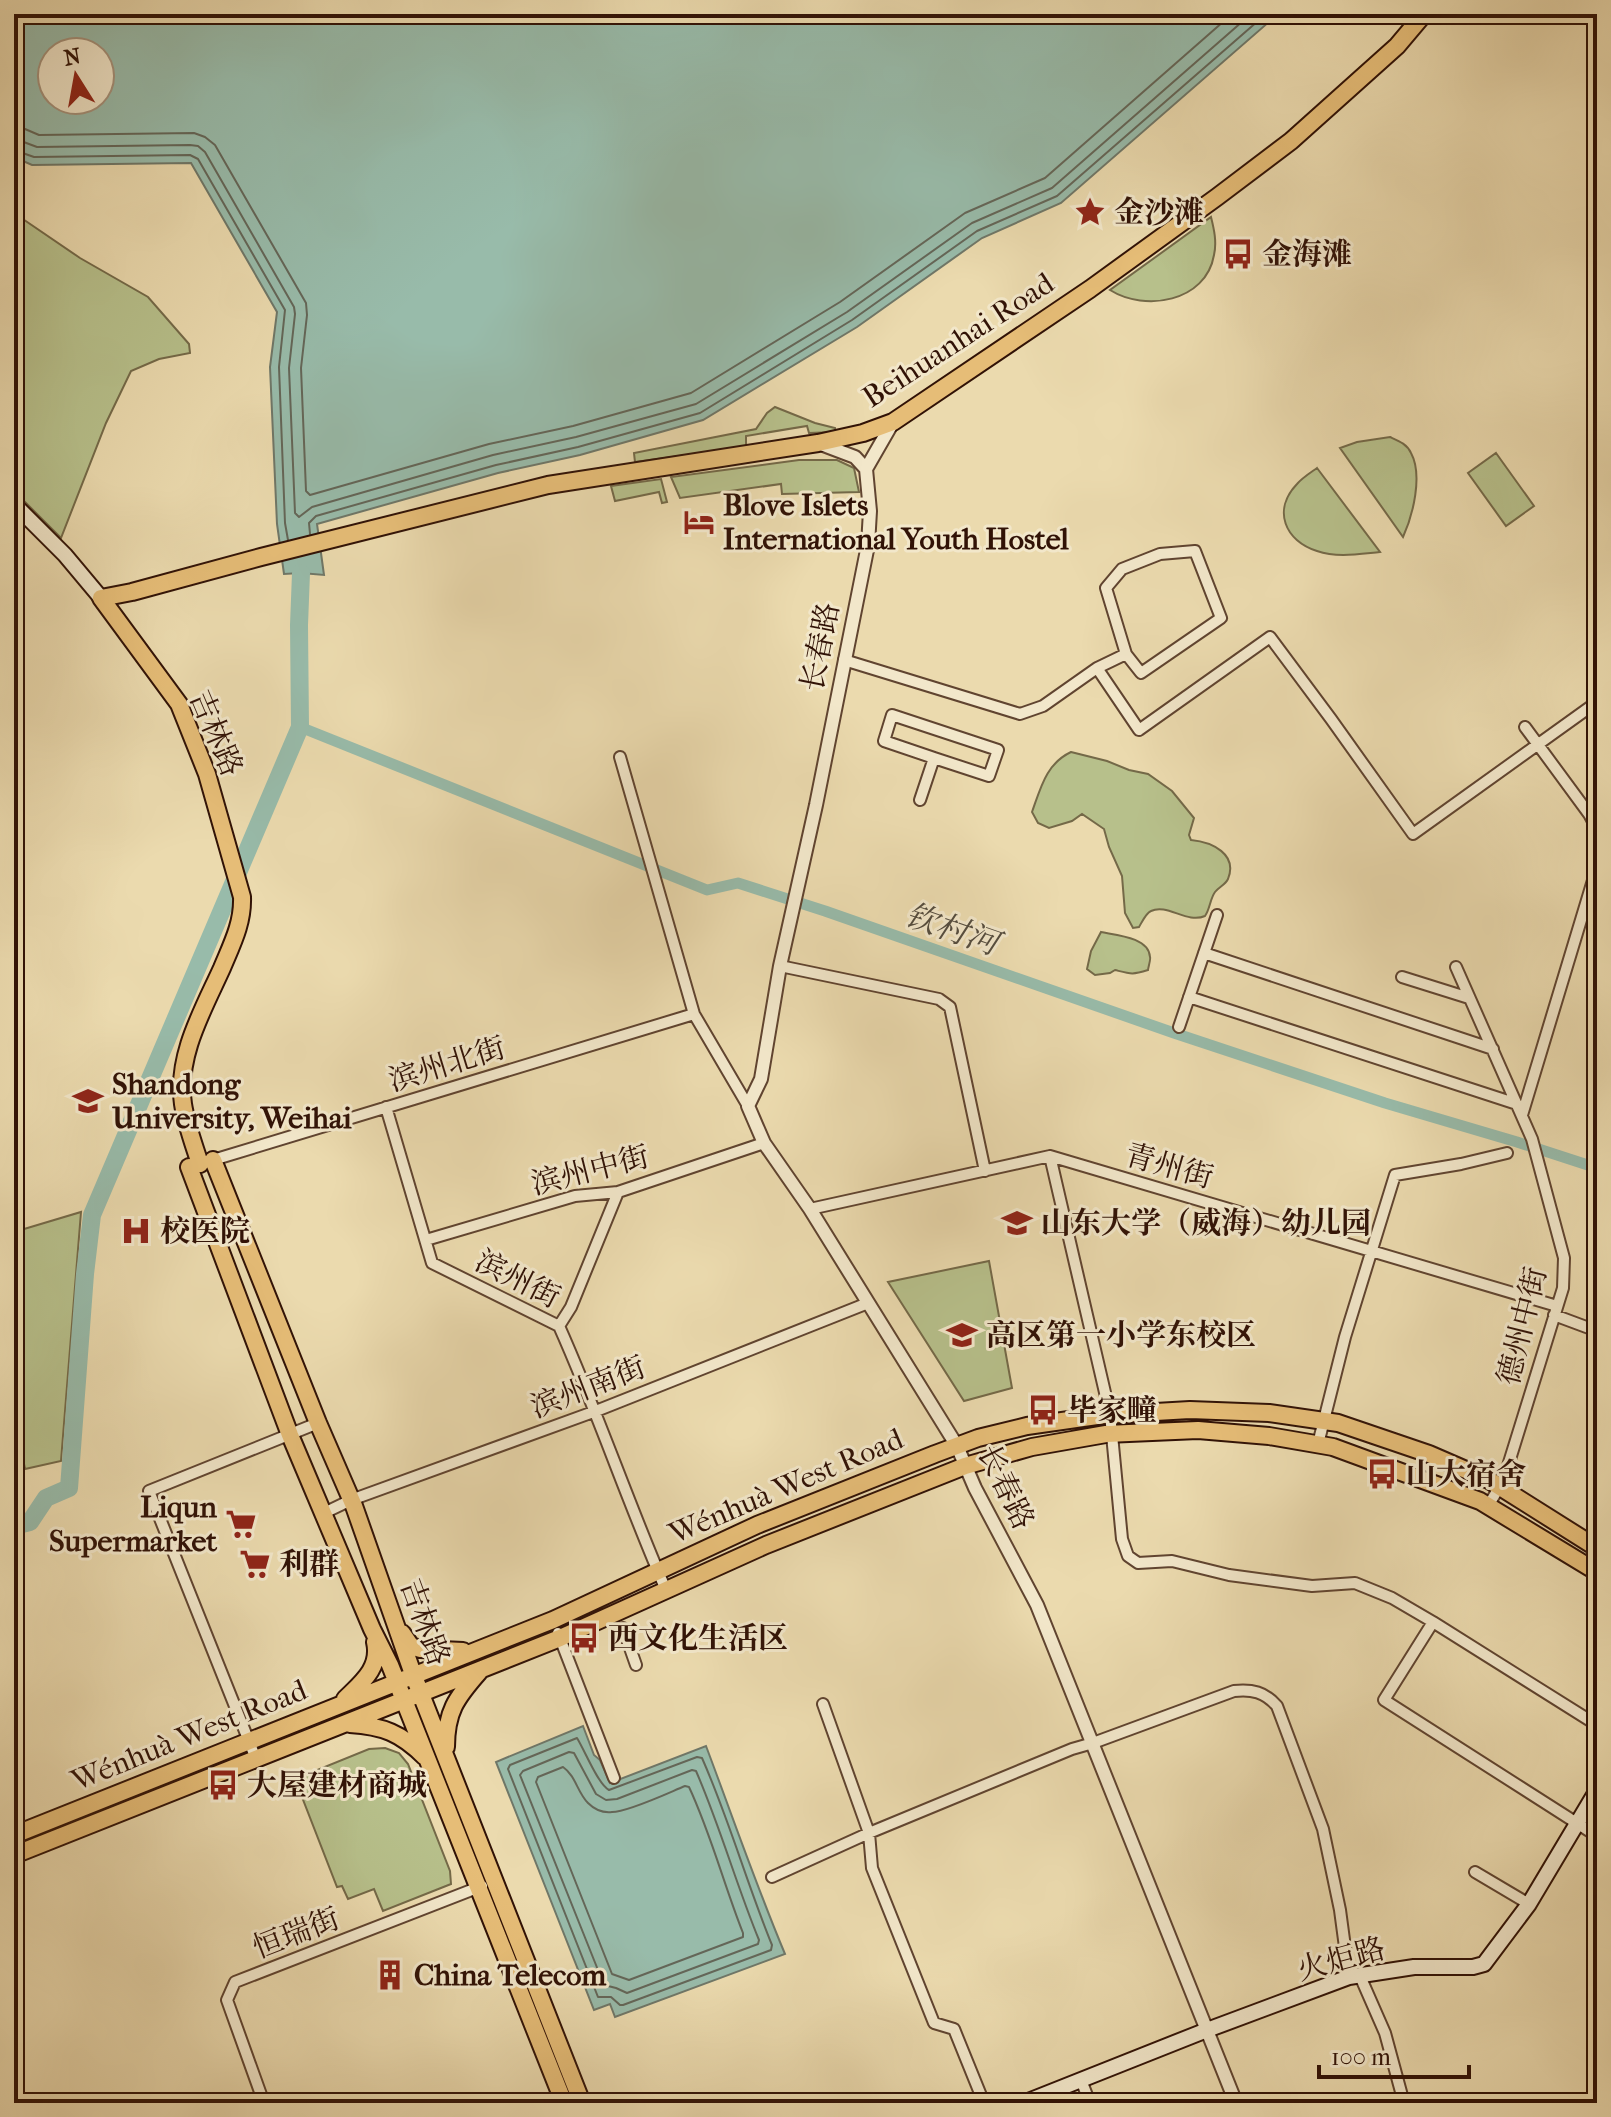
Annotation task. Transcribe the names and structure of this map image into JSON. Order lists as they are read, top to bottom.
{
  "streets": {
    "main road": [
      "Beihuanhai Road",
      "吉林路",
      "Wénhuà West Road",
      "火炬路"
    ],
    "street": [
      "长春路",
      "滨州北街",
      "青州街",
      "滨州中街",
      "滨州街",
      "德州中街",
      "滨州南街",
      "恒瑞街"
    ]
  },
  "crossings": [
    ["Beihuanhai Road", "吉林路"],
    ["长春路", "青州街"],
    ["长春路", "滨州中街"],
    ["长春路", "滨州南街"],
    ["长春路", "Wénhuà West Road"],
    ["长春路", "火炬路"],
    ["吉林路", "滨州北街"],
    ["吉林路", "滨州南街"],
    ["吉林路", "Wénhuà West Road"],
    ["吉林路", "恒瑞街"],
    ["滨州北街", "滨州街"],
    ["青州街", "德州中街"],
    ["滨州中街", "滨州街"],
    ["滨州街", "滨州南街"],
    ["滨州街", "Wénhuà West Road"],
    ["德州中街", "Wénhuà West Road"]
  ],
  "water": ["钦村河"],
  "places": {
    "place": ["金沙滩"],
    "bus stop": [
      "金海滩",
      "毕家疃",
      "山大宿舍",
      "西文化生活区",
      "大屋建材商城"
    ],
    "hotel": ["Blove Islets International Youth Hostel"],
    "school or university": ["Shandong University, Weihai", "山东大学（威海）幼儿园", "高区第一小学东校区"],
    "hospital": ["校医院"],
    "supermarket": ["Liqun Supermarket", "利群"],
    "building": ["China Telecom"]
  },
  "scale_bar": "100 m",
  "north": "top"
}
